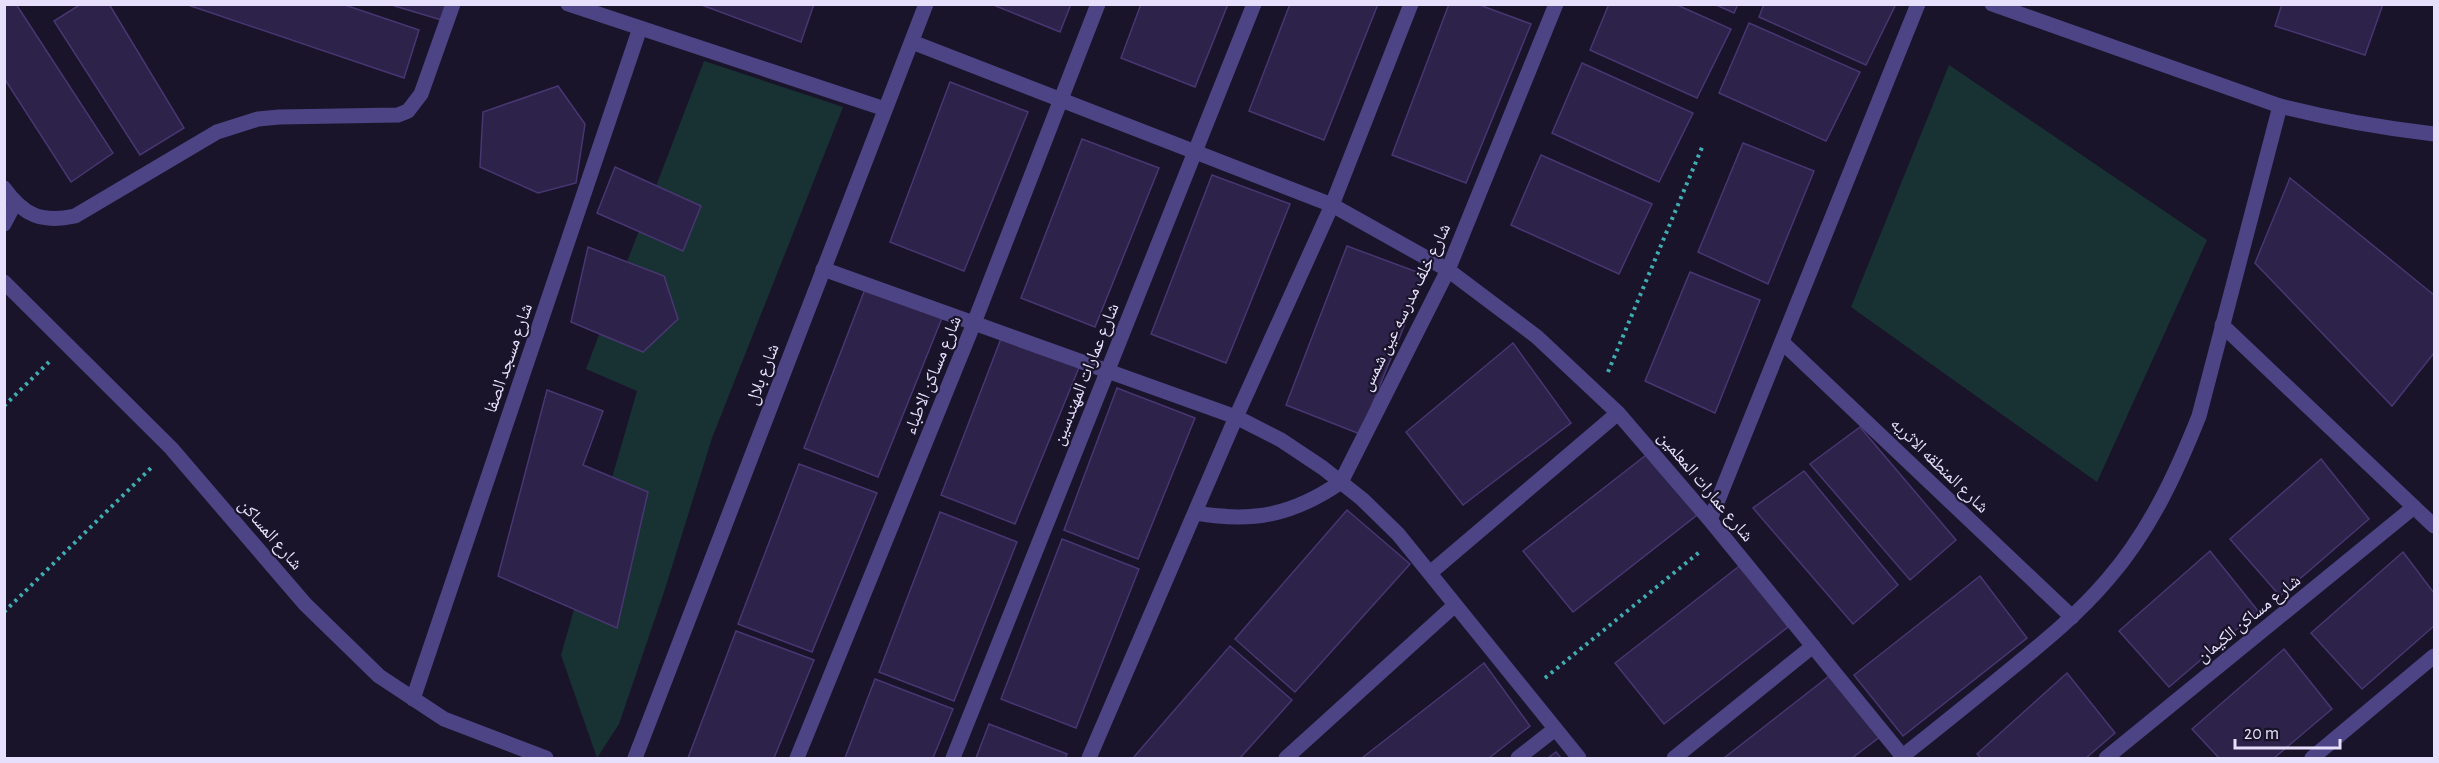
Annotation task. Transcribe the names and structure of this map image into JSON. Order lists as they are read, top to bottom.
{
  "streets": {
    "street": [
      "شارع خلف مدرسه عين شمس",
      "شارع مسجد الصفا",
      "شارع بلال",
      "شارع عمارات المهندسين",
      "شارع مساكن الاطباء",
      "شارع المنطقه الاثريه",
      "شارع عمارات المعلمين",
      "شارع المساكن",
      "شارع مساكن الكيمان"
    ]
  },
  "crossings": [
    ["شارع خلف مدرسه عين شمس", "شارع عمارات المعلمين"],
    ["شارع مسجد الصفا", "شارع المساكن"],
    ["شارع بلال", "شارع عمارات المعلمين"],
    ["شارع عمارات المهندسين", "شارع عمارات المعلمين"],
    ["شارع مساكن الاطباء", "شارع عمارات المعلمين"]
  ],
  "scale_bar": "20 m"
}
